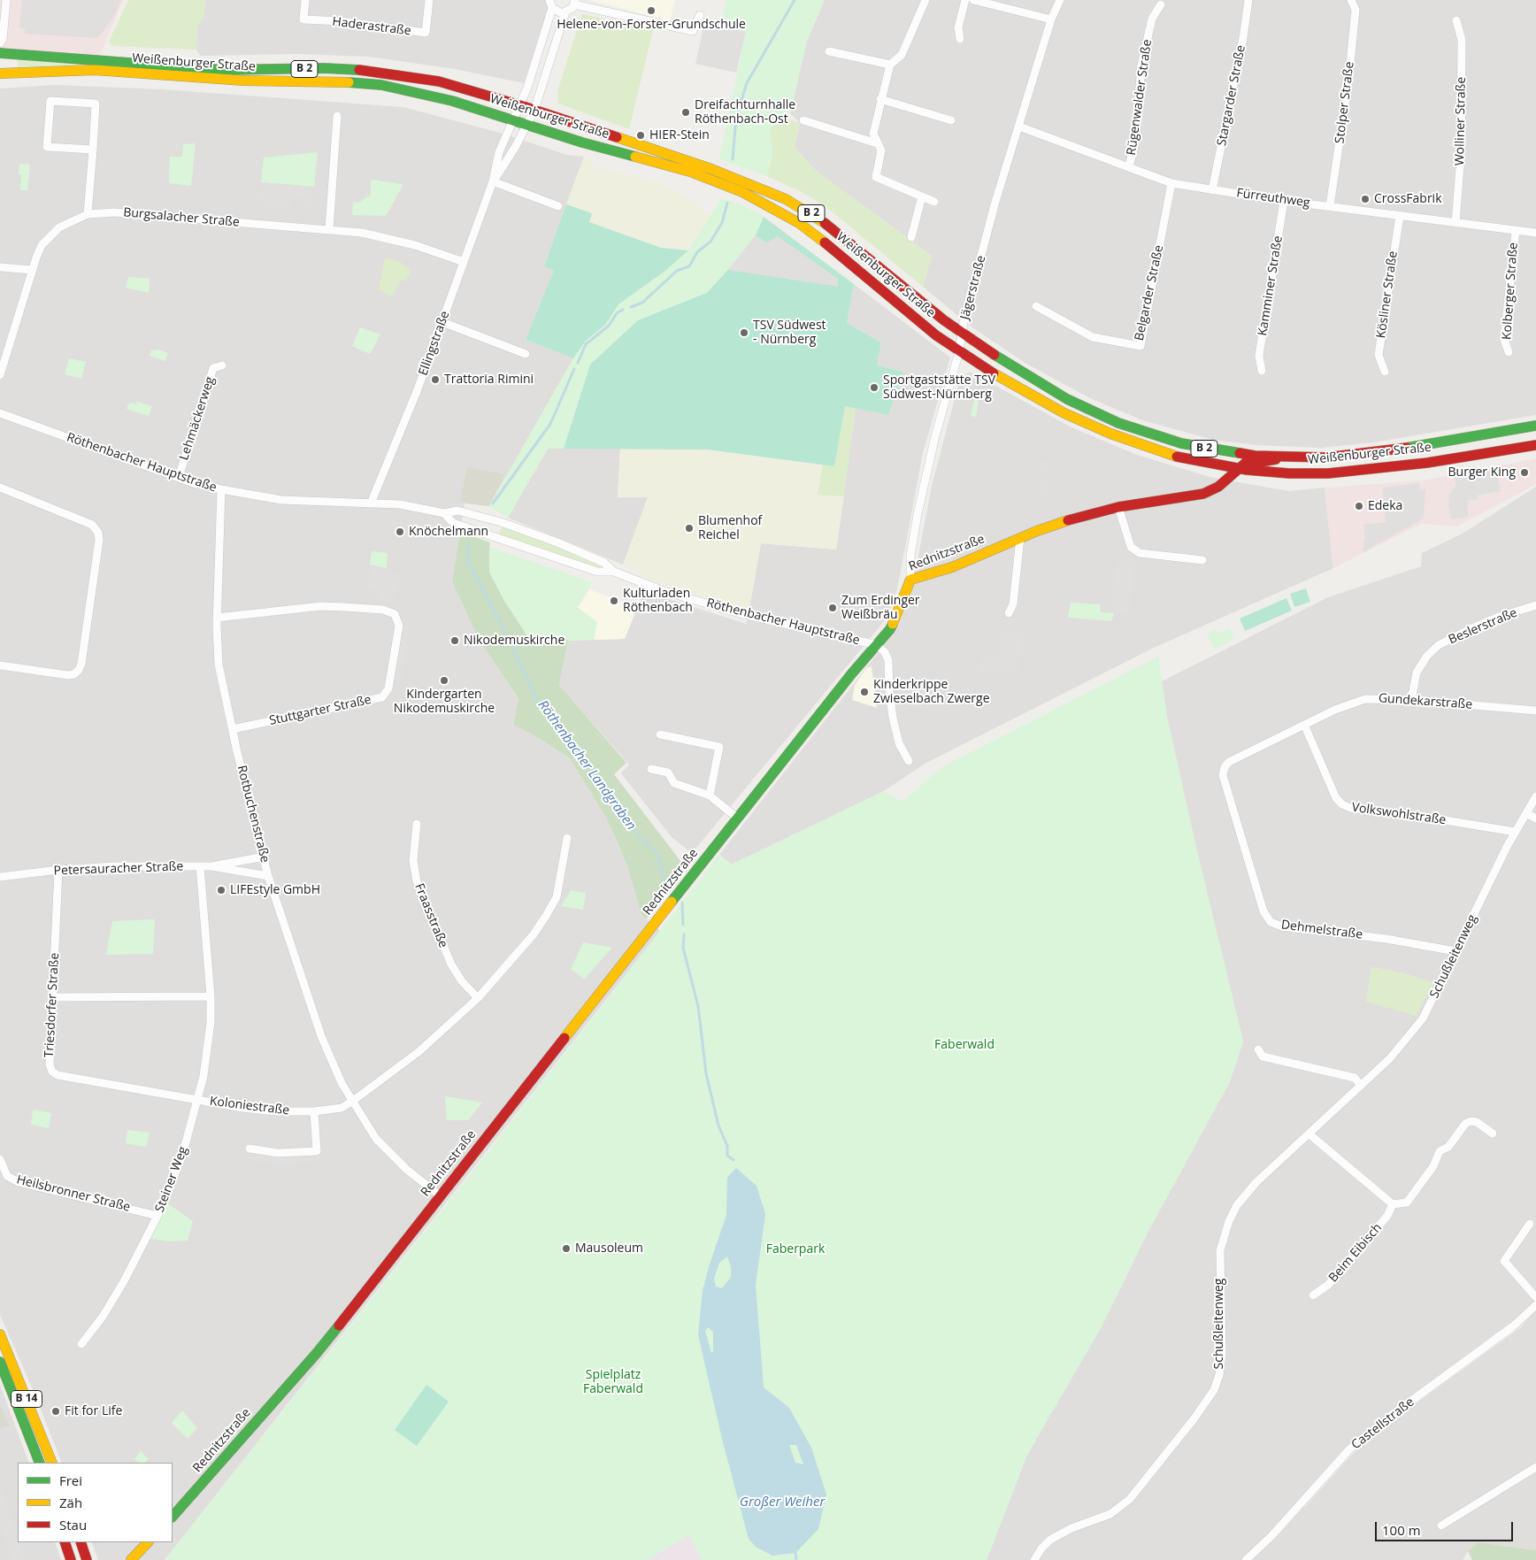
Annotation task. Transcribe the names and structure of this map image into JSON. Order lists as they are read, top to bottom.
{
  "streets": {
    "main road": [
      "Weißenburger Straße",
      "B 2",
      "Rednitzstraße",
      "B 14"
    ],
    "street": [
      "Haderastraße",
      "Stargarder Straße",
      "Rügenwalder Straße",
      "Stolper Straße",
      "Wolliner Straße",
      "Fürreuthweg",
      "Burgsalacher Straße",
      "Kamminer Straße",
      "Jägerstraße",
      "Kolberger Straße",
      "Belgarder Straße",
      "Kösliner Straße",
      "Ellingstraße",
      "Lehmäckerweg",
      "Röthenbacher Hauptstraße",
      "Beslerstraße",
      "Gundekarstraße",
      "Stuttgarter Straße",
      "Rotbuchenstraße",
      "Volkswohlstraße",
      "Petersauracher Straße",
      "Fraasstraße",
      "Dehmelstraße",
      "Schußleitenweg",
      "Triesdorfer Straße",
      "Koloniestraße",
      "Steiner Weg",
      "Heilsbronner Straße",
      "Beim Eibisch",
      "Castellstraße"
    ]
  },
  "crossings": [
    ["Weißenburger Straße", "Jägerstraße"],
    ["Weißenburger Straße", "Ellingstraße"],
    ["Weißenburger Straße", "Rednitzstraße"],
    ["Stargarder Straße", "Fürreuthweg"],
    ["Rügenwalder Straße", "Fürreuthweg"],
    ["Stolper Straße", "Fürreuthweg"],
    ["Wolliner Straße", "Fürreuthweg"],
    ["Fürreuthweg", "Kamminer Straße"],
    ["Fürreuthweg", "Jägerstraße"],
    ["Fürreuthweg", "Kolberger Straße"],
    ["Fürreuthweg", "Belgarder Straße"],
    ["Fürreuthweg", "Kösliner Straße"],
    ["Burgsalacher Straße", "Ellingstraße"],
    ["Jägerstraße", "Rednitzstraße"],
    ["Ellingstraße", "Röthenbacher Hauptstraße"],
    ["Lehmäckerweg", "Röthenbacher Hauptstraße"],
    ["Röthenbacher Hauptstraße", "Rednitzstraße"],
    ["Röthenbacher Hauptstraße", "Rotbuchenstraße"],
    ["Rednitzstraße", "Rotbuchenstraße"],
    ["Beslerstraße", "Gundekarstraße"],
    ["Gundekarstraße", "Volkswohlstraße"],
    ["Gundekarstraße", "Dehmelstraße"],
    ["Stuttgarter Straße", "Rotbuchenstraße"],
    ["Rotbuchenstraße", "Petersauracher Straße"],
    ["Rotbuchenstraße", "Koloniestraße"],
    ["Volkswohlstraße", "Schußleitenweg"],
    ["Petersauracher Straße", "Triesdorfer Straße"],
    ["Petersauracher Straße", "Steiner Weg"],
    ["Fraasstraße", "Koloniestraße"],
    ["Dehmelstraße", "Schußleitenweg"],
    ["Triesdorfer Straße", "Koloniestraße"],
    ["Triesdorfer Straße", "Steiner Weg"],
    ["Koloniestraße", "Steiner Weg"],
    ["Steiner Weg", "Heilsbronner Straße"]
  ],
  "water": ["Röthenbacher Landgraben", "Großer Weiher"],
  "parks": ["Faberwald", "Faberpark", "Spielplatz Faberwald"],
  "places": [
    "Helene-von-Forster-Grundschule",
    "Dreifachturnhalle Röthenbach-Ost",
    "HIER-Stein",
    "CrossFabrik",
    "TSV Südwest - Nürnberg",
    "Trattoria Rimini",
    "Sportgaststätte TSV Südwest-Nürnberg",
    "Burger King",
    "Edeka",
    "Blumenhof Reichel",
    "Knöchelmann",
    "Kulturladen Röthenbach",
    "Zum Erdinger Weißbräu",
    "Nikodemuskirche",
    "Kindergarten Nikodemuskirche",
    "Kinderkrippe Zwieselbach Zwerge",
    "LIFEstyle GmbH",
    "Mausoleum",
    "Fit for Life"
  ],
  "legend": ["Frei", "Zäh", "Stau"],
  "scale_bar": "100 m"
}
